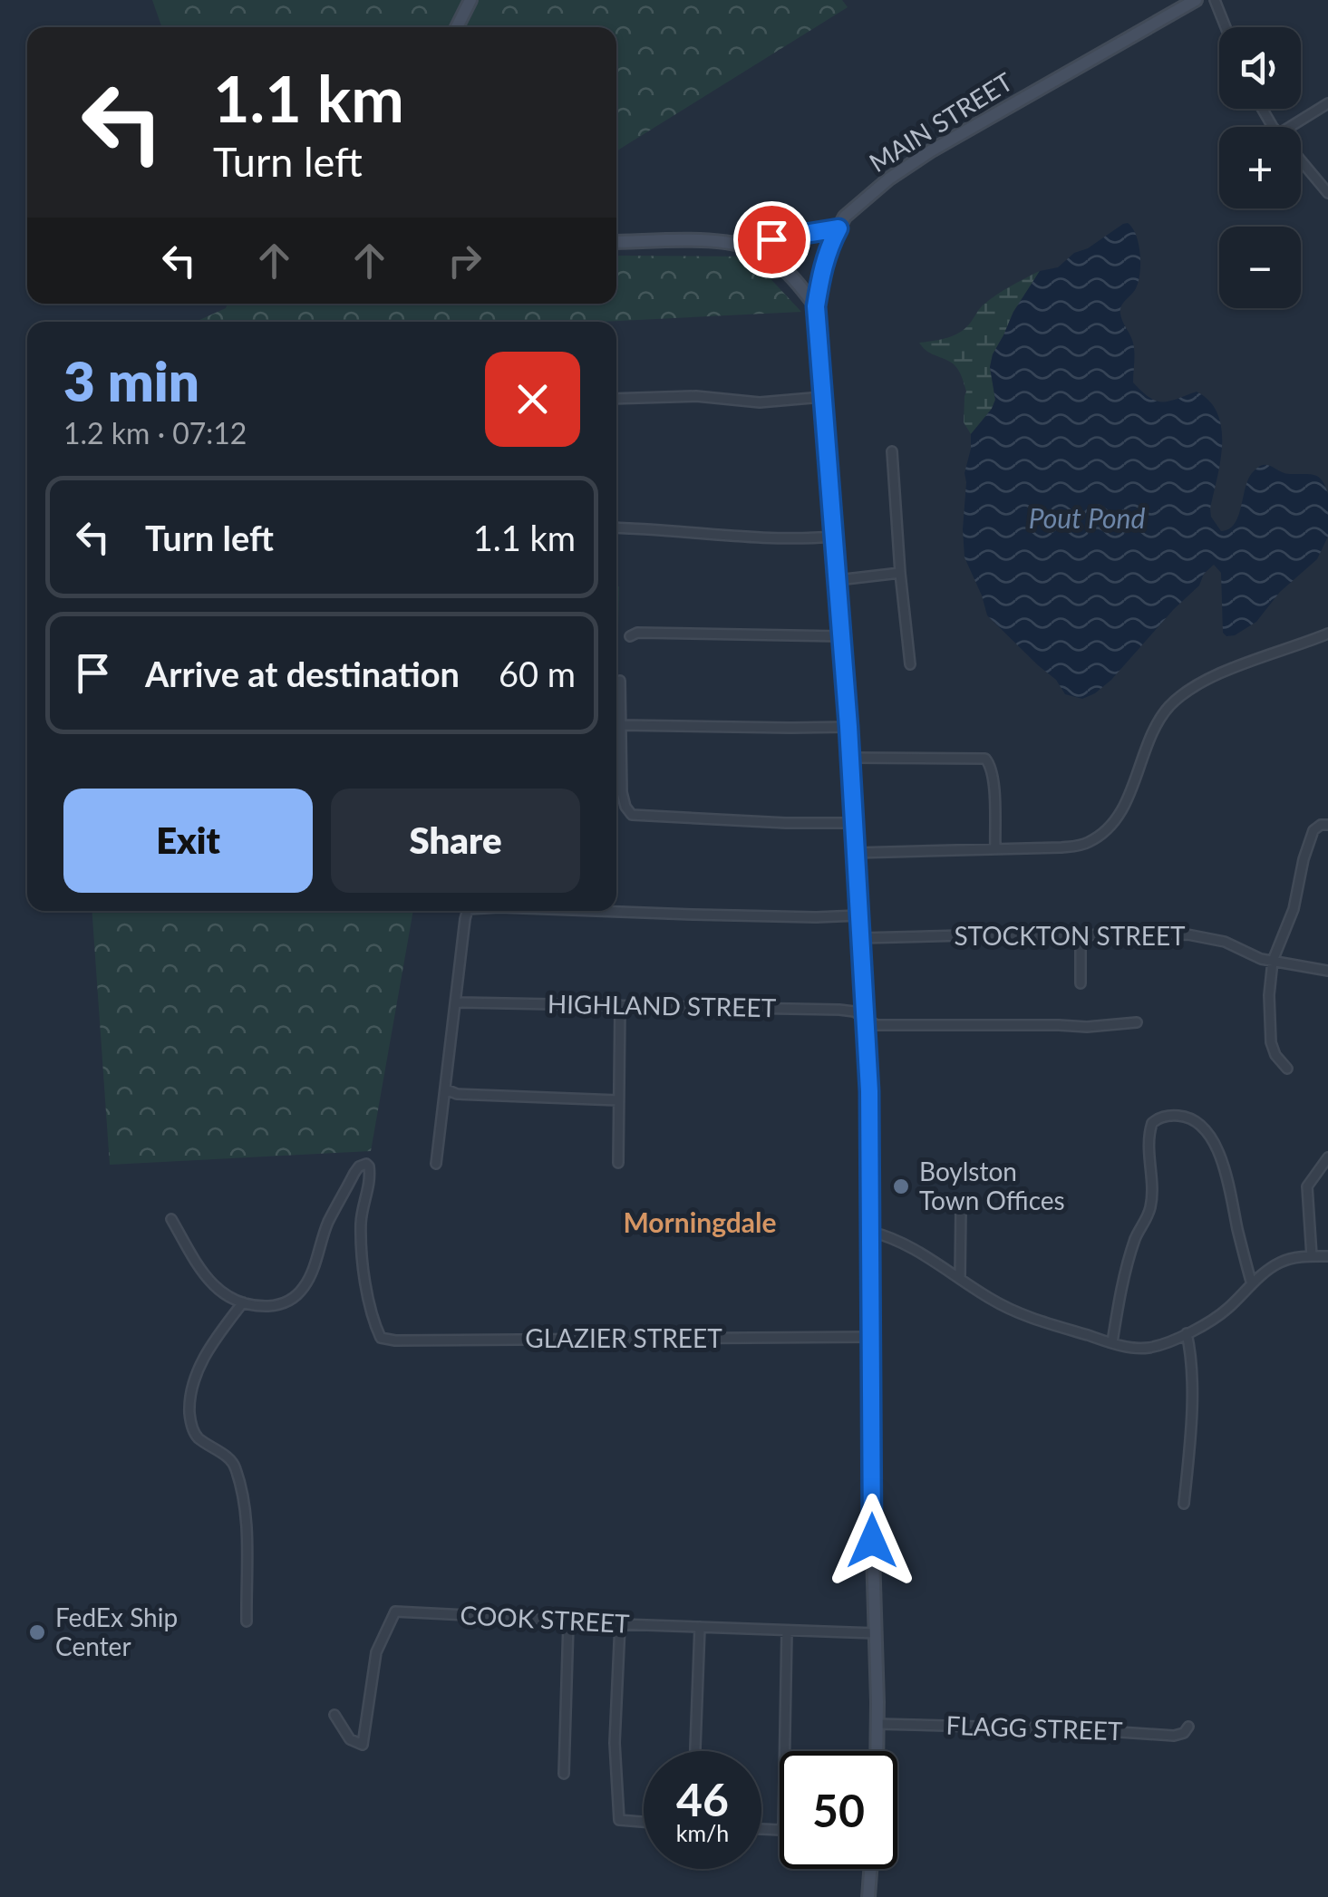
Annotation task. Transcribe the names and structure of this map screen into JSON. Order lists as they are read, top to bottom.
{
  "streets": {
    "main road": ["MAIN STREET"],
    "street": [
      "STOCKTON STREET",
      "HIGHLAND STREET",
      "GLAZIER STREET",
      "COOK STREET",
      "FLAGG STREET"
    ]
  },
  "crossings": [
    ["MAIN STREET", "STOCKTON STREET"],
    ["MAIN STREET", "HIGHLAND STREET"],
    ["MAIN STREET", "GLAZIER STREET"],
    ["MAIN STREET", "COOK STREET"],
    ["MAIN STREET", "FLAGG STREET"]
  ],
  "districts": ["Morningdale"],
  "water": ["Pout Pond"],
  "places": ["Boylston Town Offices", "FedEx Ship Center"],
  "page": {
    "map_buttons": ["+", "−"],
    "turn": ["1.1 km", "Turn left"],
    "heading": ["3 min", "1.2 km · 07:12"],
    "list": [
      {
        "name": "Turn left",
        "value": "1.1 km"
      },
      {
        "name": "Arrive at destination",
        "value": "60 m"
      }
    ],
    "buttons": ["Exit", "Share"],
    "speed": "46 km/h",
    "limit": "50"
  }
}
